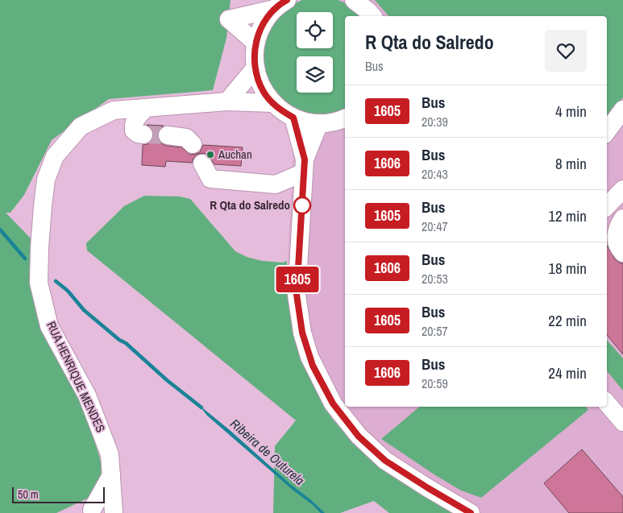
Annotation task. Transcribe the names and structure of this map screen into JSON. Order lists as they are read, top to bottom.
{
  "streets": {
    "street": ["RUA HENRIQUE MENDES"]
  },
  "water": ["Ribeira de Outurela"],
  "places": ["Auchan", "R Qta do Salredo"],
  "lines": ["bus line 1605"],
  "scale_bar": "50 m",
  "page": {
    "on_map": "1605",
    "heading": ["R Qta do Salredo", "Bus"],
    "list": [
      {
        "mark": "1605",
        "name": "Bus",
        "note": "20:39",
        "value": "4 min"
      },
      {
        "mark": "1606",
        "name": "Bus",
        "note": "20:43",
        "value": "8 min"
      },
      {
        "mark": "1605",
        "name": "Bus",
        "note": "20:47",
        "value": "12 min"
      },
      {
        "mark": "1606",
        "name": "Bus",
        "note": "20:53",
        "value": "18 min"
      },
      {
        "mark": "1605",
        "name": "Bus",
        "note": "20:57",
        "value": "22 min"
      },
      {
        "mark": "1606",
        "name": "Bus",
        "note": "20:59",
        "value": "24 min"
      }
    ],
    "scale": "50 m"
  }
}
